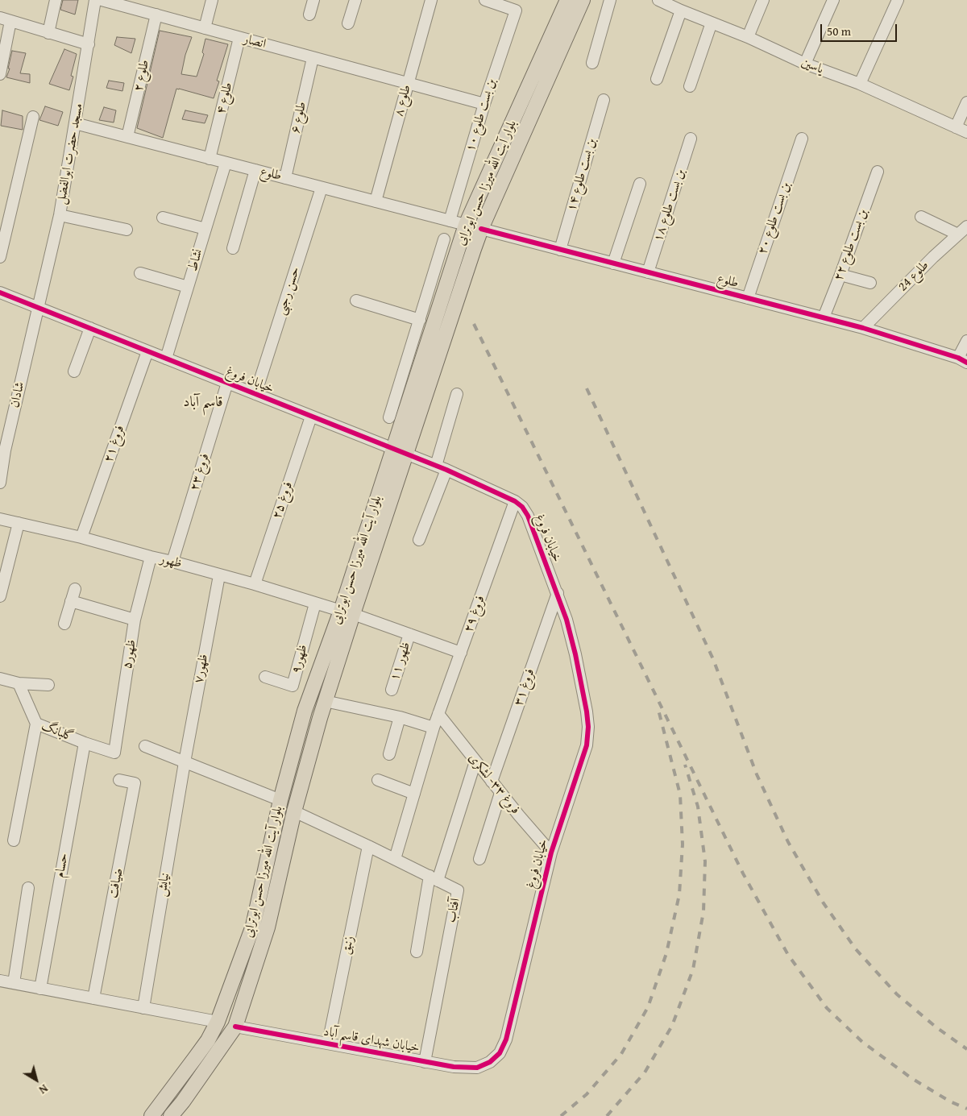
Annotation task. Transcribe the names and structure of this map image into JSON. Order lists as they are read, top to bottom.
{
  "streets": {
    "main road": ["بلوار آیت الله میرزا حسن ابوترابی"],
    "street": [
      "انصار",
      "یاسین",
      "طلوع ۲",
      "طلوع ۴",
      "طلوع ۸",
      "بن بست طلوع ۱۰",
      "طلوع ۶",
      "مسجد حضرت ابوالفضل",
      "طلوع",
      "بن بست طلوع ۱۴",
      "بن بست طلوع ۱۸",
      "بن بست طلوع ۲۰",
      "بن بست طلوع ۲۲",
      "نشاط",
      "طلوع 24",
      "حسن رجبی",
      "خیابان فروغ",
      "شادان",
      "فروغ ۲۱",
      "فروغ ۲۳",
      "فروغ ۲۵",
      "ظهور",
      "فروغ ۲۹",
      "ظهور۵",
      "ظهور۹",
      "ظهور ۱۱",
      "ظهور۷",
      "فروغ ۳۱",
      "گلبانگ",
      "فروغ ۳۳- لشکری",
      "حسام",
      "ضیافت",
      "نيايش",
      "آفتاب",
      "زنبق",
      "خیابان شهدای قاسم آباد"
    ]
  },
  "crossings": [
    ["انصار", "طلوع ۲"],
    ["انصار", "طلوع ۴"],
    ["انصار", "طلوع ۸"],
    ["انصار", "بن بست طلوع ۱۰"],
    ["انصار", "طلوع ۶"],
    ["طلوع ۲", "طلوع"],
    ["طلوع ۴", "طلوع"],
    ["طلوع ۸", "طلوع"],
    ["بن بست طلوع ۱۰", "طلوع"],
    ["طلوع ۶", "طلوع"],
    ["مسجد حضرت ابوالفضل", "طلوع"],
    ["مسجد حضرت ابوالفضل", "خیابان فروغ"],
    ["مسجد حضرت ابوالفضل", "شادان"],
    ["طلوع", "بن بست طلوع ۱۴"],
    ["طلوع", "بلوار آیت الله میرزا حسن ابوترابی"],
    ["طلوع", "بن بست طلوع ۱۸"],
    ["طلوع", "بن بست طلوع ۲۰"],
    ["طلوع", "بن بست طلوع ۲۲"],
    ["طلوع", "نشاط"],
    ["طلوع", "طلوع 24"],
    ["طلوع", "حسن رجبی"],
    ["بلوار آیت الله میرزا حسن ابوترابی", "خیابان فروغ"],
    ["بلوار آیت الله میرزا حسن ابوترابی", "ظهور"],
    ["بلوار آیت الله میرزا حسن ابوترابی", "آفتاب"],
    ["بلوار آیت الله میرزا حسن ابوترابی", "خیابان شهدای قاسم آباد"],
    ["نشاط", "خیابان فروغ"],
    ["حسن رجبی", "خیابان فروغ"],
    ["خیابان فروغ", "شادان"],
    ["خیابان فروغ", "فروغ ۲۱"],
    ["خیابان فروغ", "فروغ ۲۳"],
    ["خیابان فروغ", "فروغ ۲۵"],
    ["خیابان فروغ", "فروغ ۲۹"],
    ["خیابان فروغ", "فروغ ۳۱"],
    ["خیابان فروغ", "فروغ ۳۳- لشکری"],
    ["خیابان فروغ", "خیابان شهدای قاسم آباد"],
    ["فروغ ۲۱", "ظهور"],
    ["فروغ ۲۳", "ظهور"],
    ["فروغ ۲۵", "ظهور"],
    ["ظهور", "فروغ ۲۹"],
    ["ظهور", "ظهور۵"],
    ["ظهور", "ظهور۹"],
    ["ظهور", "ظهور ۱۱"],
    ["ظهور", "ظهور۷"],
    ["فروغ ۲۹", "فروغ ۳۳- لشکری"],
    ["فروغ ۲۹", "آفتاب"],
    ["ظهور۵", "گلبانگ"],
    ["ظهور۷", "نيايش"],
    ["فروغ ۳۱", "فروغ ۳۳- لشکری"],
    ["گلبانگ", "حسام"],
    ["آفتاب", "زنبق"],
    ["آفتاب", "خیابان شهدای قاسم آباد"],
    ["زنبق", "خیابان شهدای قاسم آباد"]
  ],
  "districts": ["قاسم آباد"],
  "scale_bar": "50 m",
  "north": "bottom right"
}
